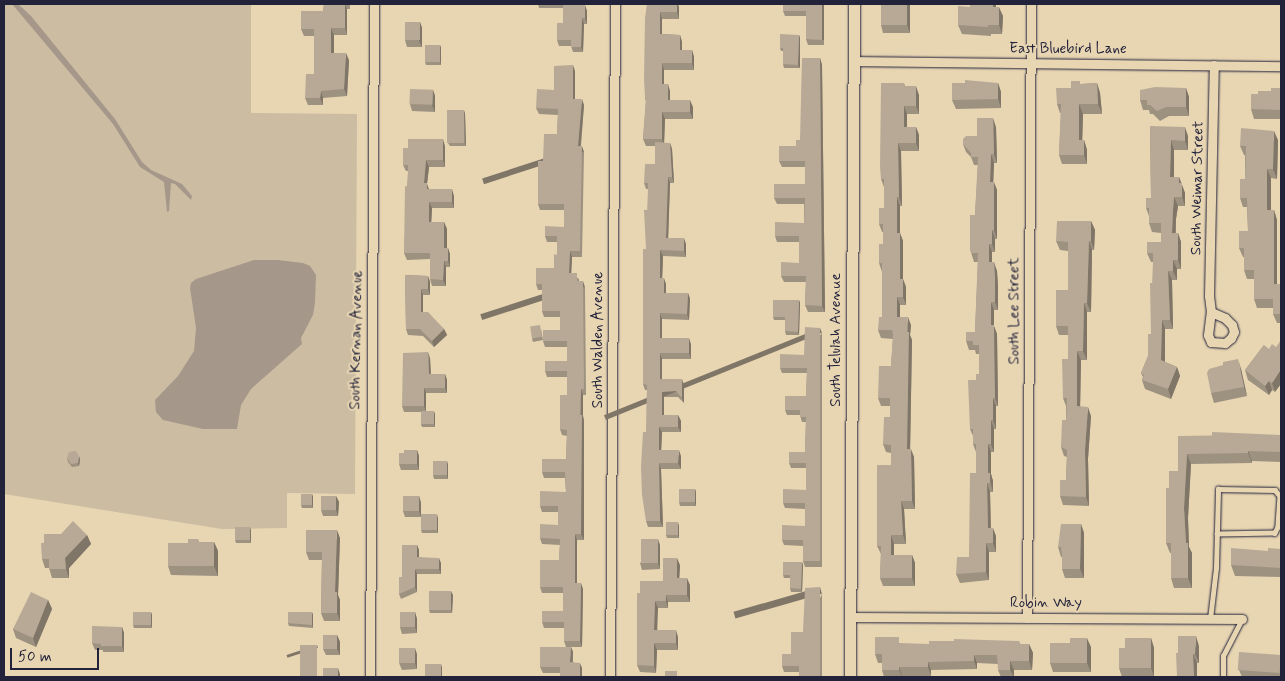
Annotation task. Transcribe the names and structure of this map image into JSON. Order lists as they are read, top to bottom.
{
  "streets": {
    "street": [
      "East Bluebird Lane",
      "South Weimar Street",
      "South Lee Street",
      "South Kernan Avenue",
      "South Walden Avenue",
      "South Telulah Avenue",
      "Robin Way"
    ]
  },
  "crossings": [
    ["East Bluebird Lane", "South Weimar Street"],
    ["East Bluebird Lane", "South Lee Street"],
    ["East Bluebird Lane", "South Telulah Avenue"],
    ["South Lee Street", "Robin Way"],
    ["South Telulah Avenue", "Robin Way"]
  ],
  "scale_bar": "50 m"
}
